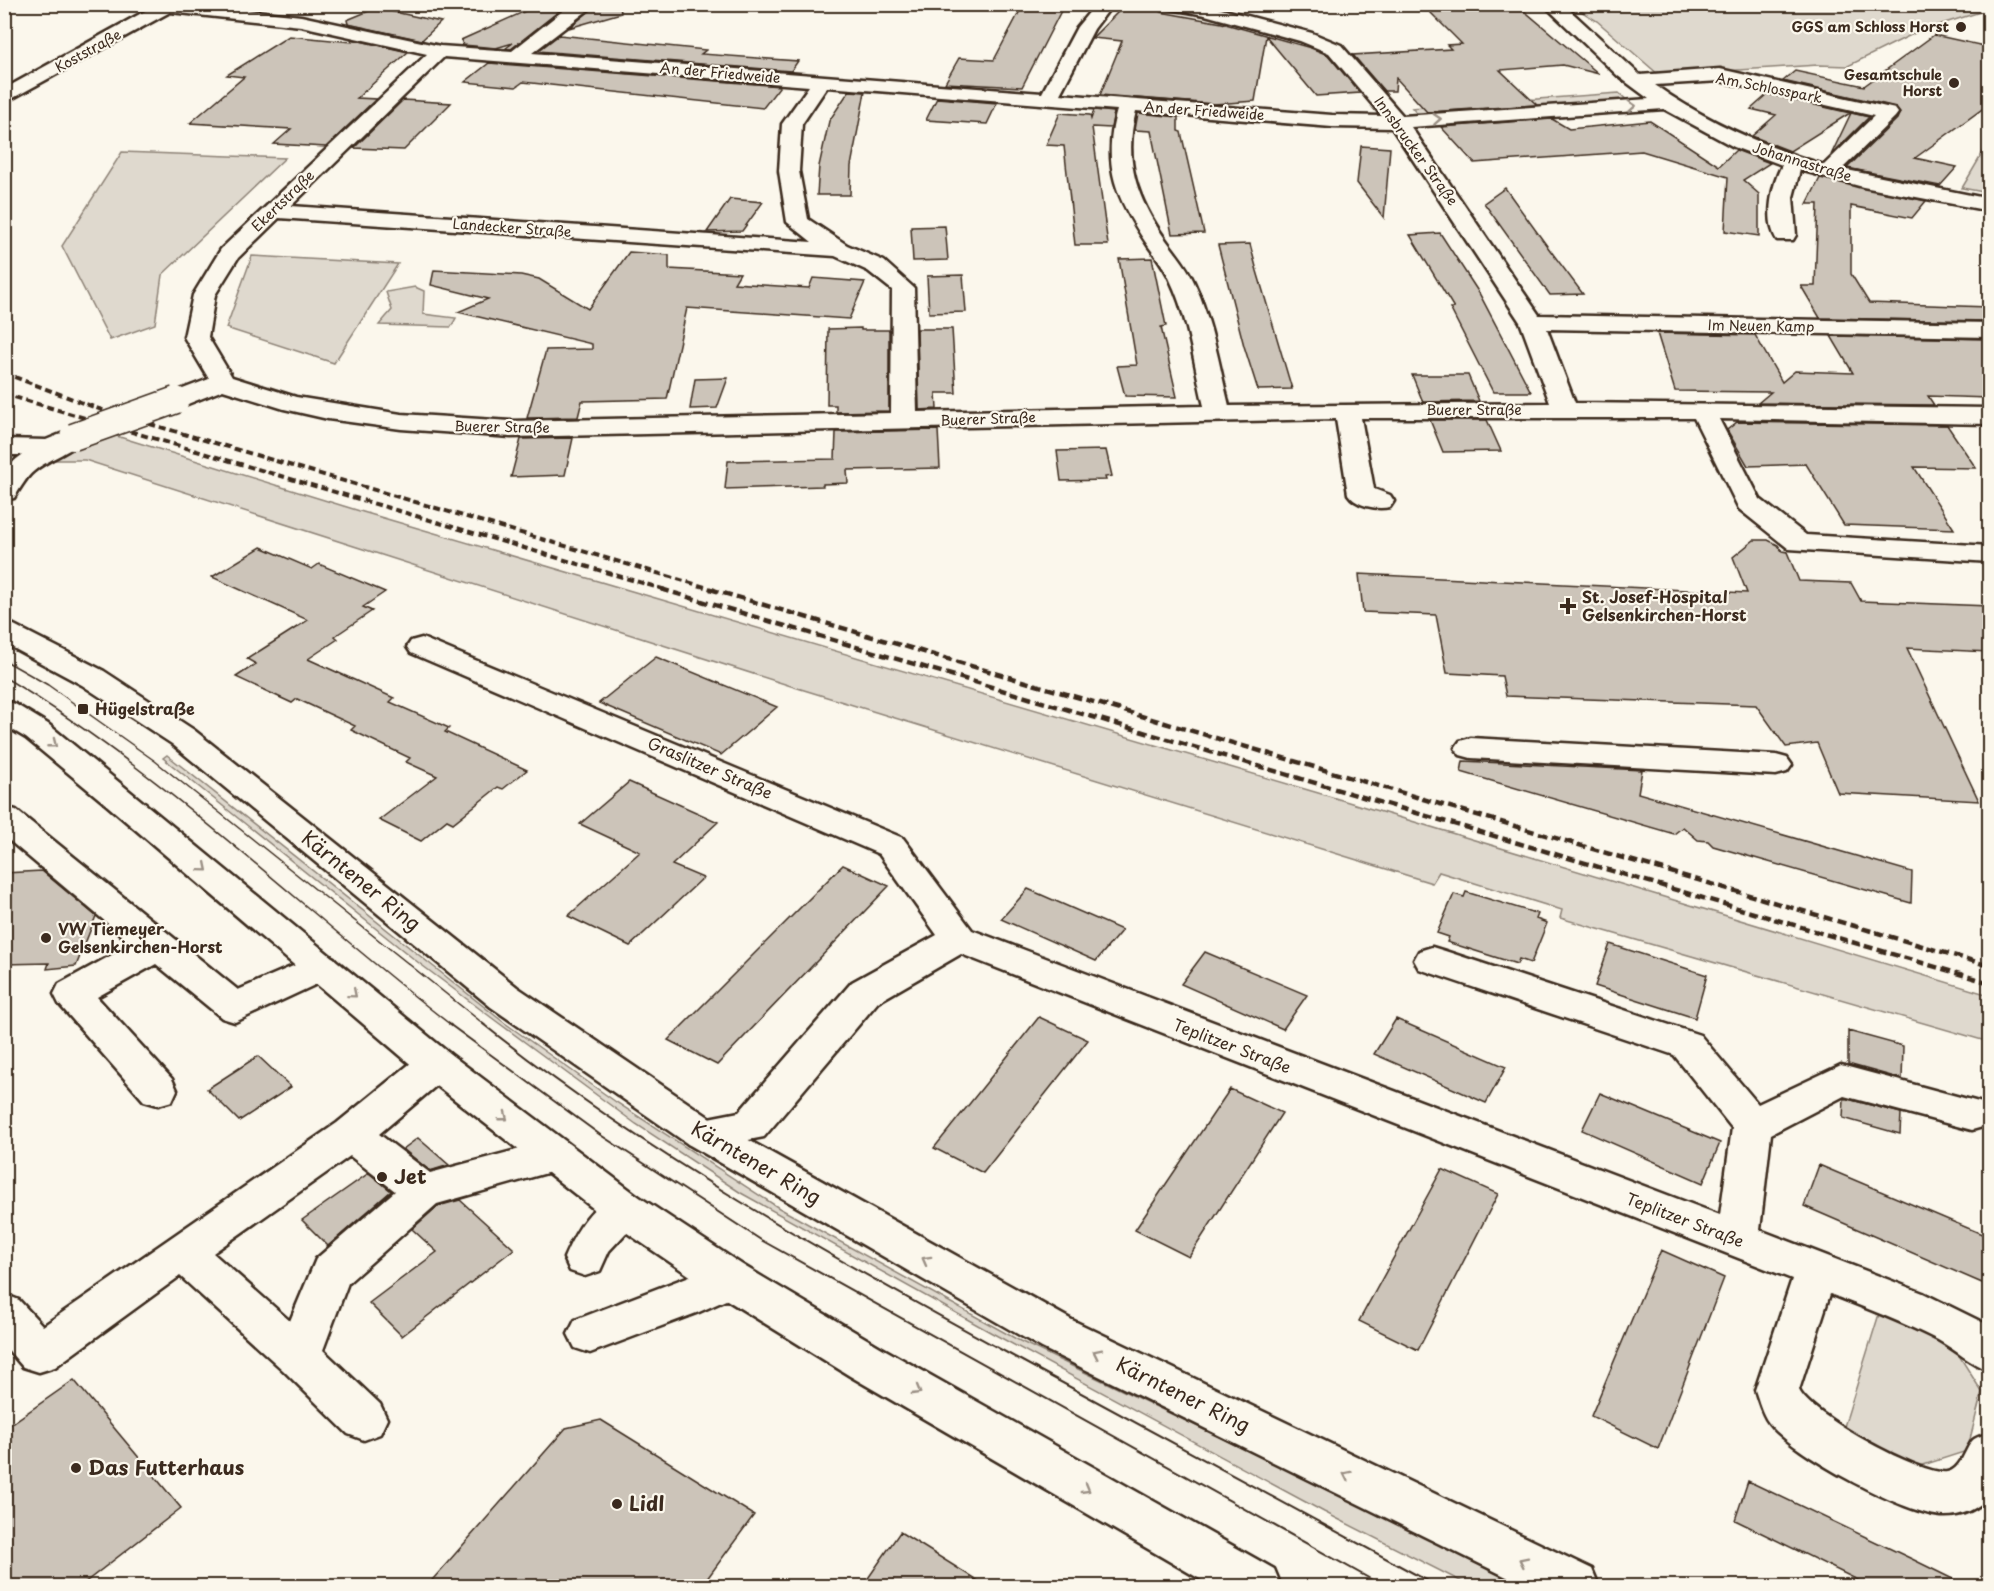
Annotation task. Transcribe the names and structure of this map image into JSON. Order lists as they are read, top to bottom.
{
  "streets": {
    "street": [
      "Koststraße",
      "An der Friedweide",
      "Am Schlosspark",
      "Innsbrucker Straße",
      "Johannastraße",
      "Ekertstraße",
      "Landecker Straße",
      "Im Neuen Kamp",
      "Buerer Straße",
      "Graslitzer Straße",
      "Kärntener Ring",
      "Teplitzer Straße"
    ]
  },
  "crossings": [
    ["Koststraße", "An der Friedweide"],
    ["An der Friedweide", "Am Schlosspark"],
    ["An der Friedweide", "Innsbrucker Straße"],
    ["An der Friedweide", "Johannastraße"],
    ["An der Friedweide", "Ekertstraße"],
    ["Am Schlosspark", "Johannastraße"],
    ["Innsbrucker Straße", "Im Neuen Kamp"],
    ["Innsbrucker Straße", "Buerer Straße"],
    ["Ekertstraße", "Landecker Straße"],
    ["Ekertstraße", "Buerer Straße"],
    ["Graslitzer Straße", "Teplitzer Straße"]
  ],
  "places": {
    "other": [
      "GGS am Schloss Horst",
      "Gesamtschule Horst",
      "VW Tiemeyer Gelsenkirchen-Horst",
      "Jet",
      "Das Futterhaus",
      "Lidl"
    ],
    "health": ["St. Josef-Hospital Gelsenkirchen-Horst"],
    "transit": ["Hügelstraße"]
  }
}
